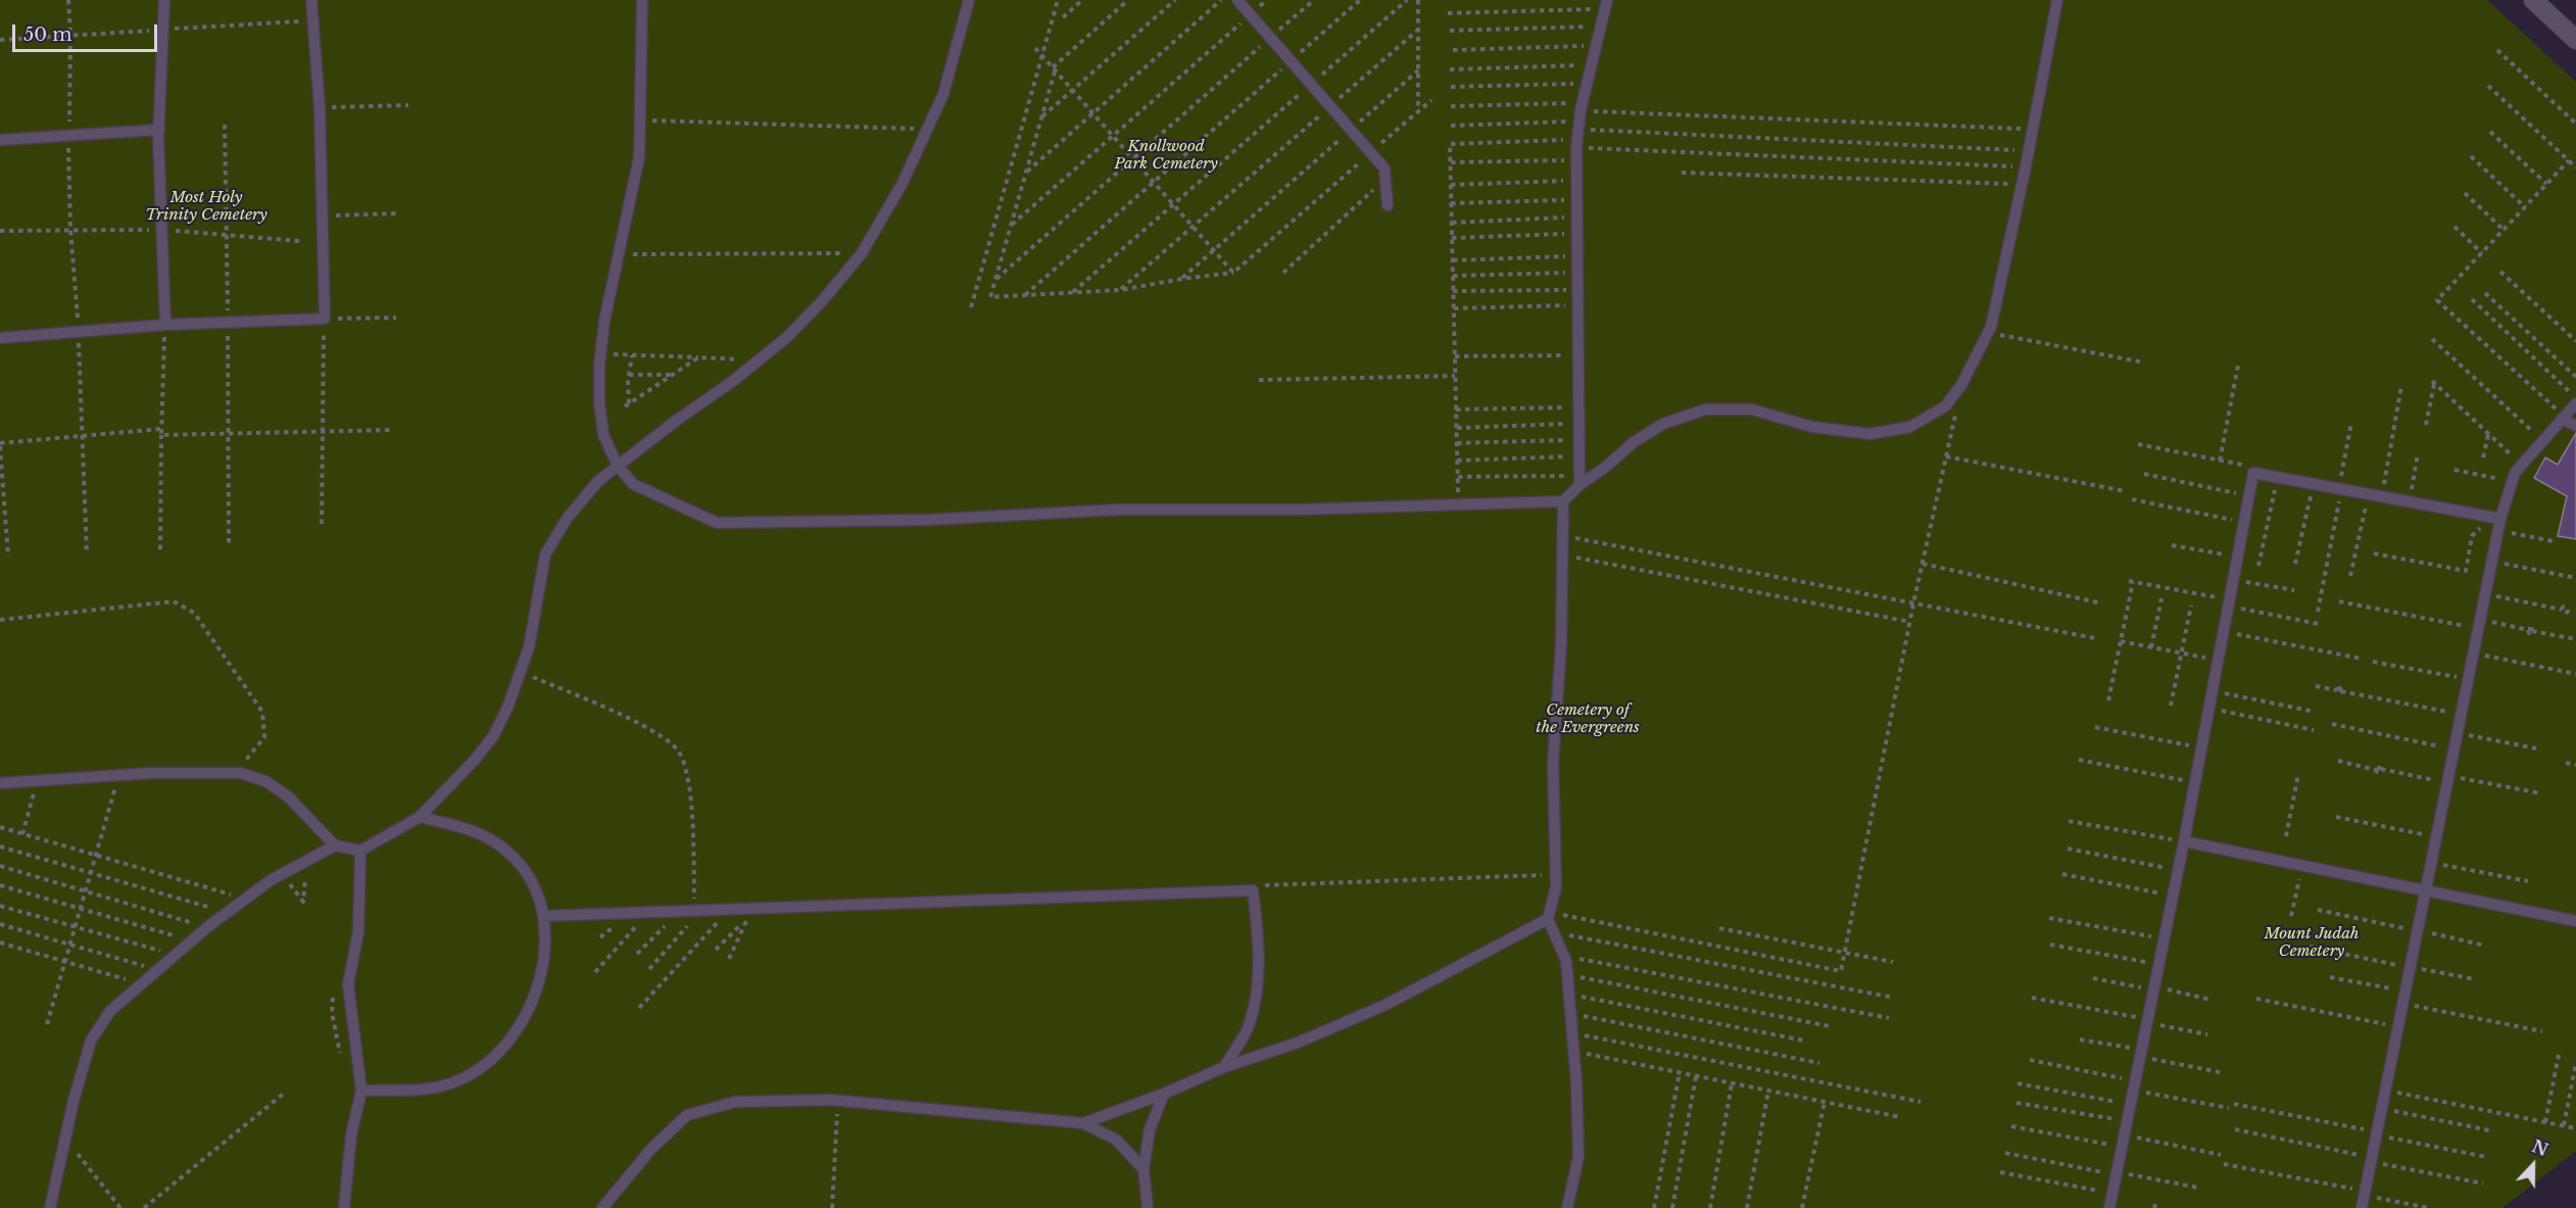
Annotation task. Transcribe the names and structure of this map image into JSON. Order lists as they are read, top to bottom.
{
  "parks": [
    "Knollwood Park Cemetery",
    "Most Holy Trinity Cemetery",
    "Cemetery of the Evergreens",
    "Mount Judah Cemetery"
  ],
  "scale_bar": "50 m",
  "north": "top"
}
